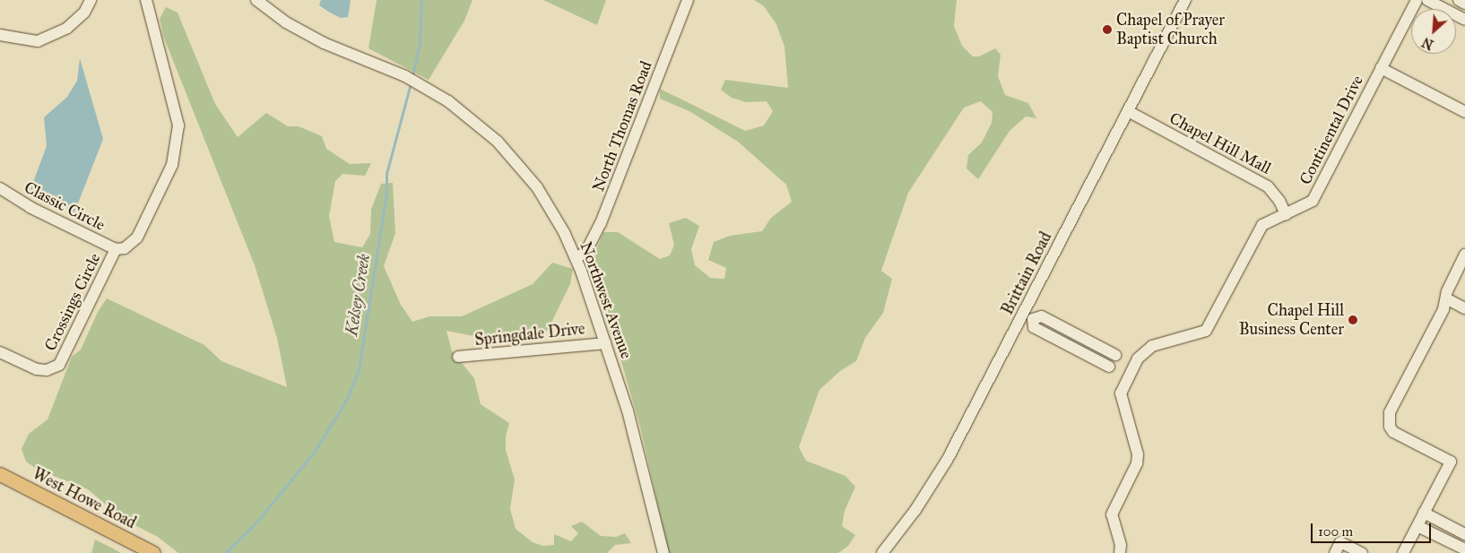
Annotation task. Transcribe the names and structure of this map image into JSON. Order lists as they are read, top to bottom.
{
  "streets": {
    "main road": ["West Howe Road"],
    "street": [
      "North Thomas Road",
      "Continental Drive",
      "Chapel Hill Mall",
      "Classic Circle",
      "Brittain Road",
      "Northwest Avenue",
      "Crossings Circle",
      "Springdale Drive"
    ]
  },
  "crossings": [
    ["North Thomas Road", "Northwest Avenue"],
    ["Continental Drive", "Chapel Hill Mall"],
    ["Chapel Hill Mall", "Brittain Road"],
    ["Classic Circle", "Crossings Circle"],
    ["Northwest Avenue", "Springdale Drive"]
  ],
  "water": ["Kelsey Creek"],
  "places": ["Chapel of Prayer Baptist Church", "Chapel Hill Business Center"],
  "scale_bar": "100 m",
  "north": "bottom left"
}
